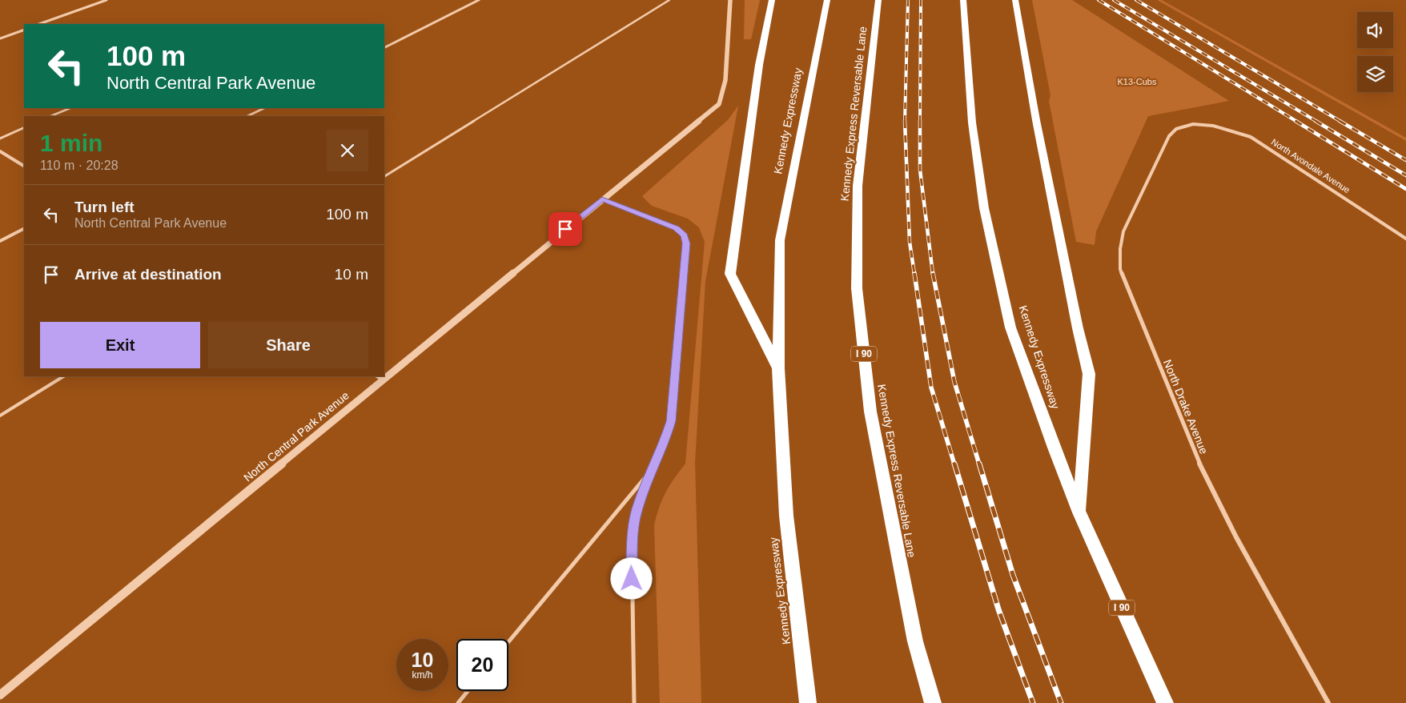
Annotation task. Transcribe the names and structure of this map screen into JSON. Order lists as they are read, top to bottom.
{
  "streets": {
    "highway": ["Kennedy Express Reversable Lane", "Kennedy Expressway", "I 90"],
    "street": ["North Avondale Avenue", "North Drake Avenue", "North Central Park Avenue"]
  },
  "crossings": [
    ["North Avondale Avenue", "North Drake Avenue"]
  ],
  "parks": ["K13-Cubs"],
  "page": {
    "turn": ["100 m", "North Central Park Avenue"],
    "heading": ["1 min", "110 m · 20:28"],
    "list": [
      {
        "name": "Turn left",
        "note": "North Central Park Avenue",
        "value": "100 m"
      },
      {
        "name": "Arrive at destination",
        "value": "10 m"
      }
    ],
    "buttons": ["Exit", "Share"],
    "speed": "10 km/h",
    "limit": "20"
  }
}
